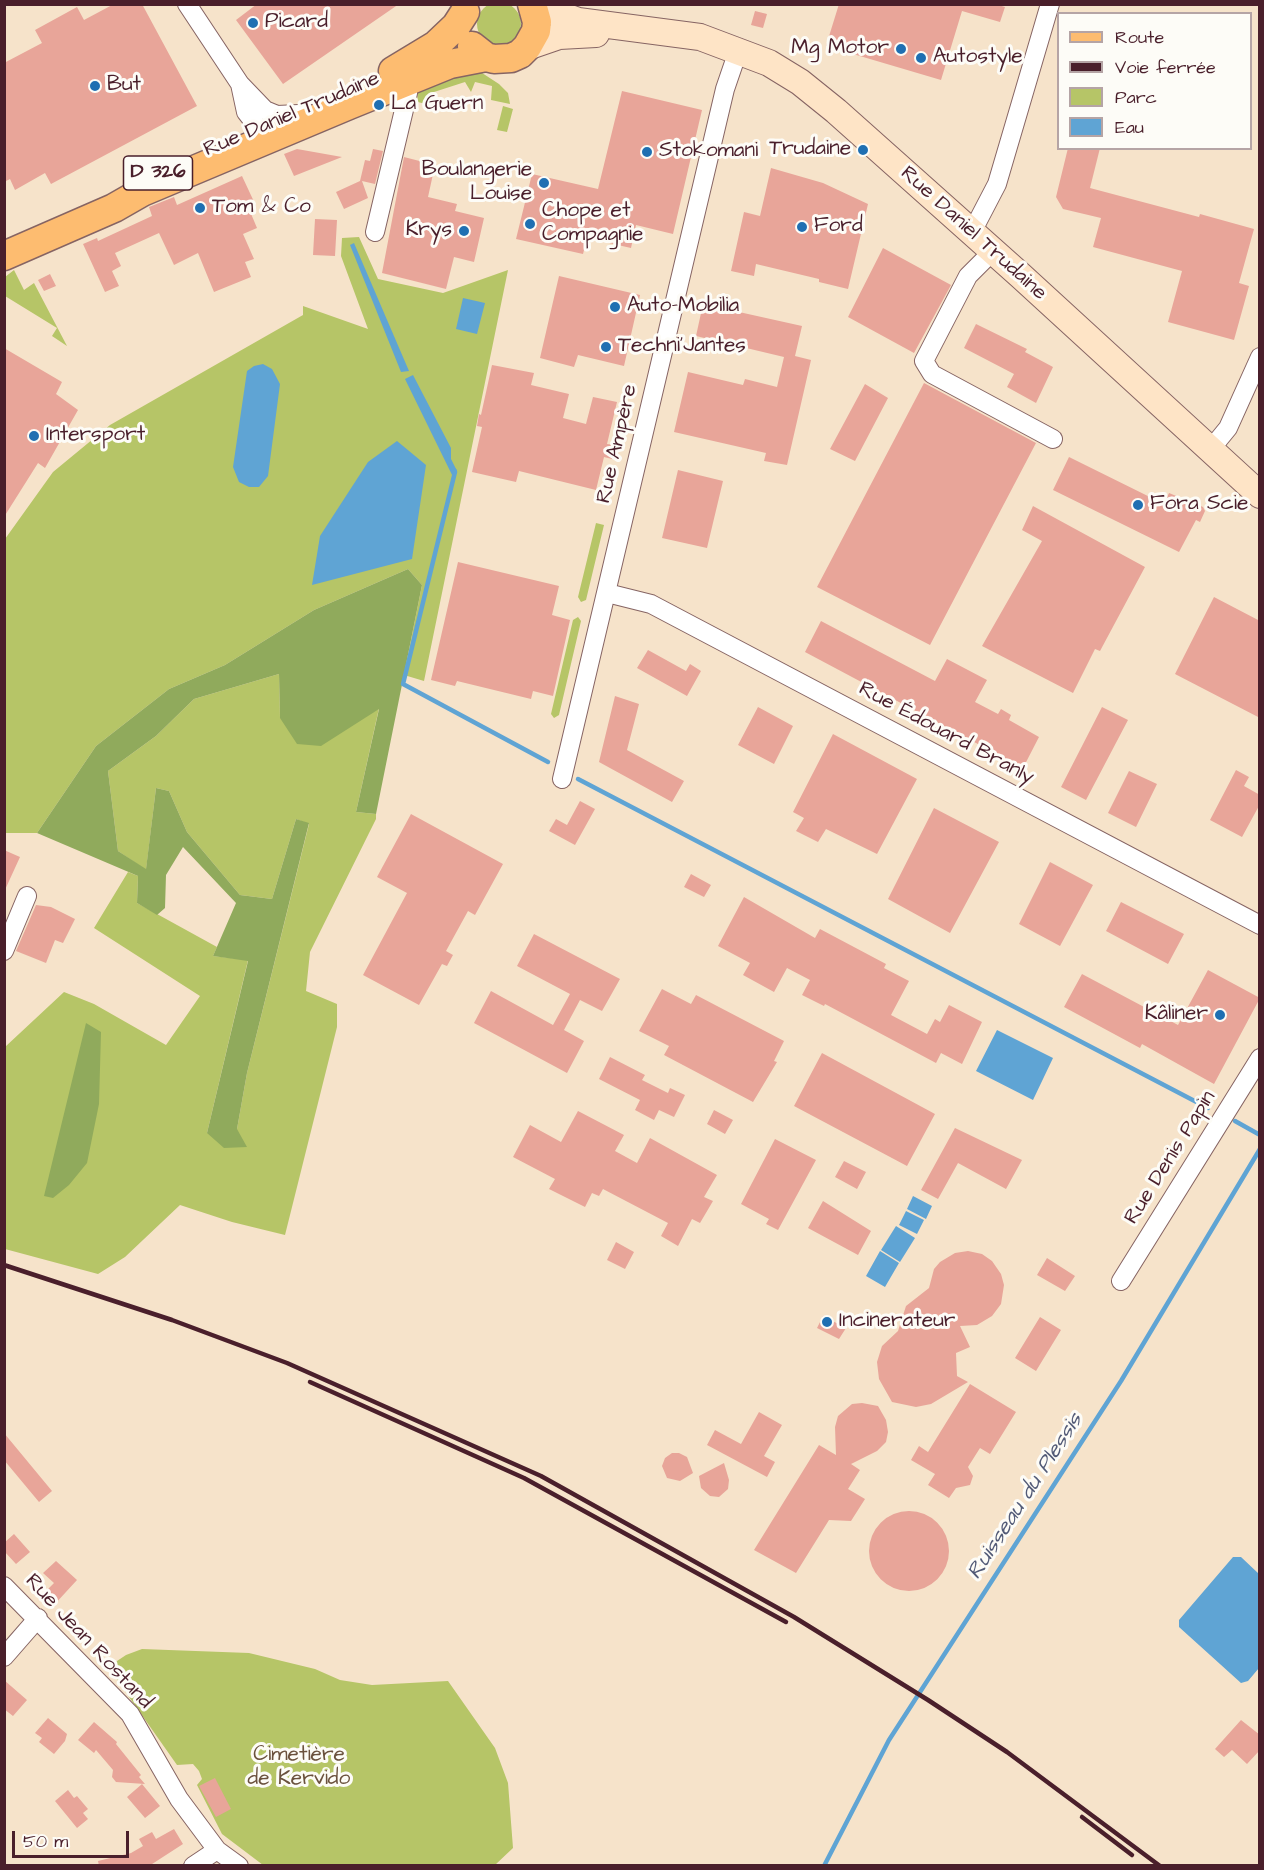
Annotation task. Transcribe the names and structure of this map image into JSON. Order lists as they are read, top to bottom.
{
  "streets": {
    "main road": ["Rue Daniel Trudaine", "D 326"],
    "street": [
      "Rue Ampère",
      "Rue Édouard Branly",
      "Rue Denis Papin",
      "Rue Jean Rostand"
    ]
  },
  "crossings": [
    ["Rue Daniel Trudaine", "D 326"],
    ["Rue Daniel Trudaine", "Rue Ampère"],
    ["Rue Ampère", "Rue Édouard Branly"]
  ],
  "water": ["Ruisseau du Plessis"],
  "parks": ["Cimetière de Kervido"],
  "places": [
    "Picard",
    "Mg Motor",
    "Autostyle",
    "But",
    "La Guern",
    "Trudaine",
    "Stokomani",
    "Boulangerie Louise",
    "Tom & Co",
    "Chope et Compagnie",
    "Ford",
    "Krys",
    "Auto-Mobilia",
    "Techni'Jantes",
    "Intersport",
    "Fora Scie",
    "Kâliner",
    "Incinerateur"
  ],
  "legend": [
    "Route",
    "Voie ferrée",
    "Parc",
    "Eau"
  ],
  "scale_bar": "50 m"
}
